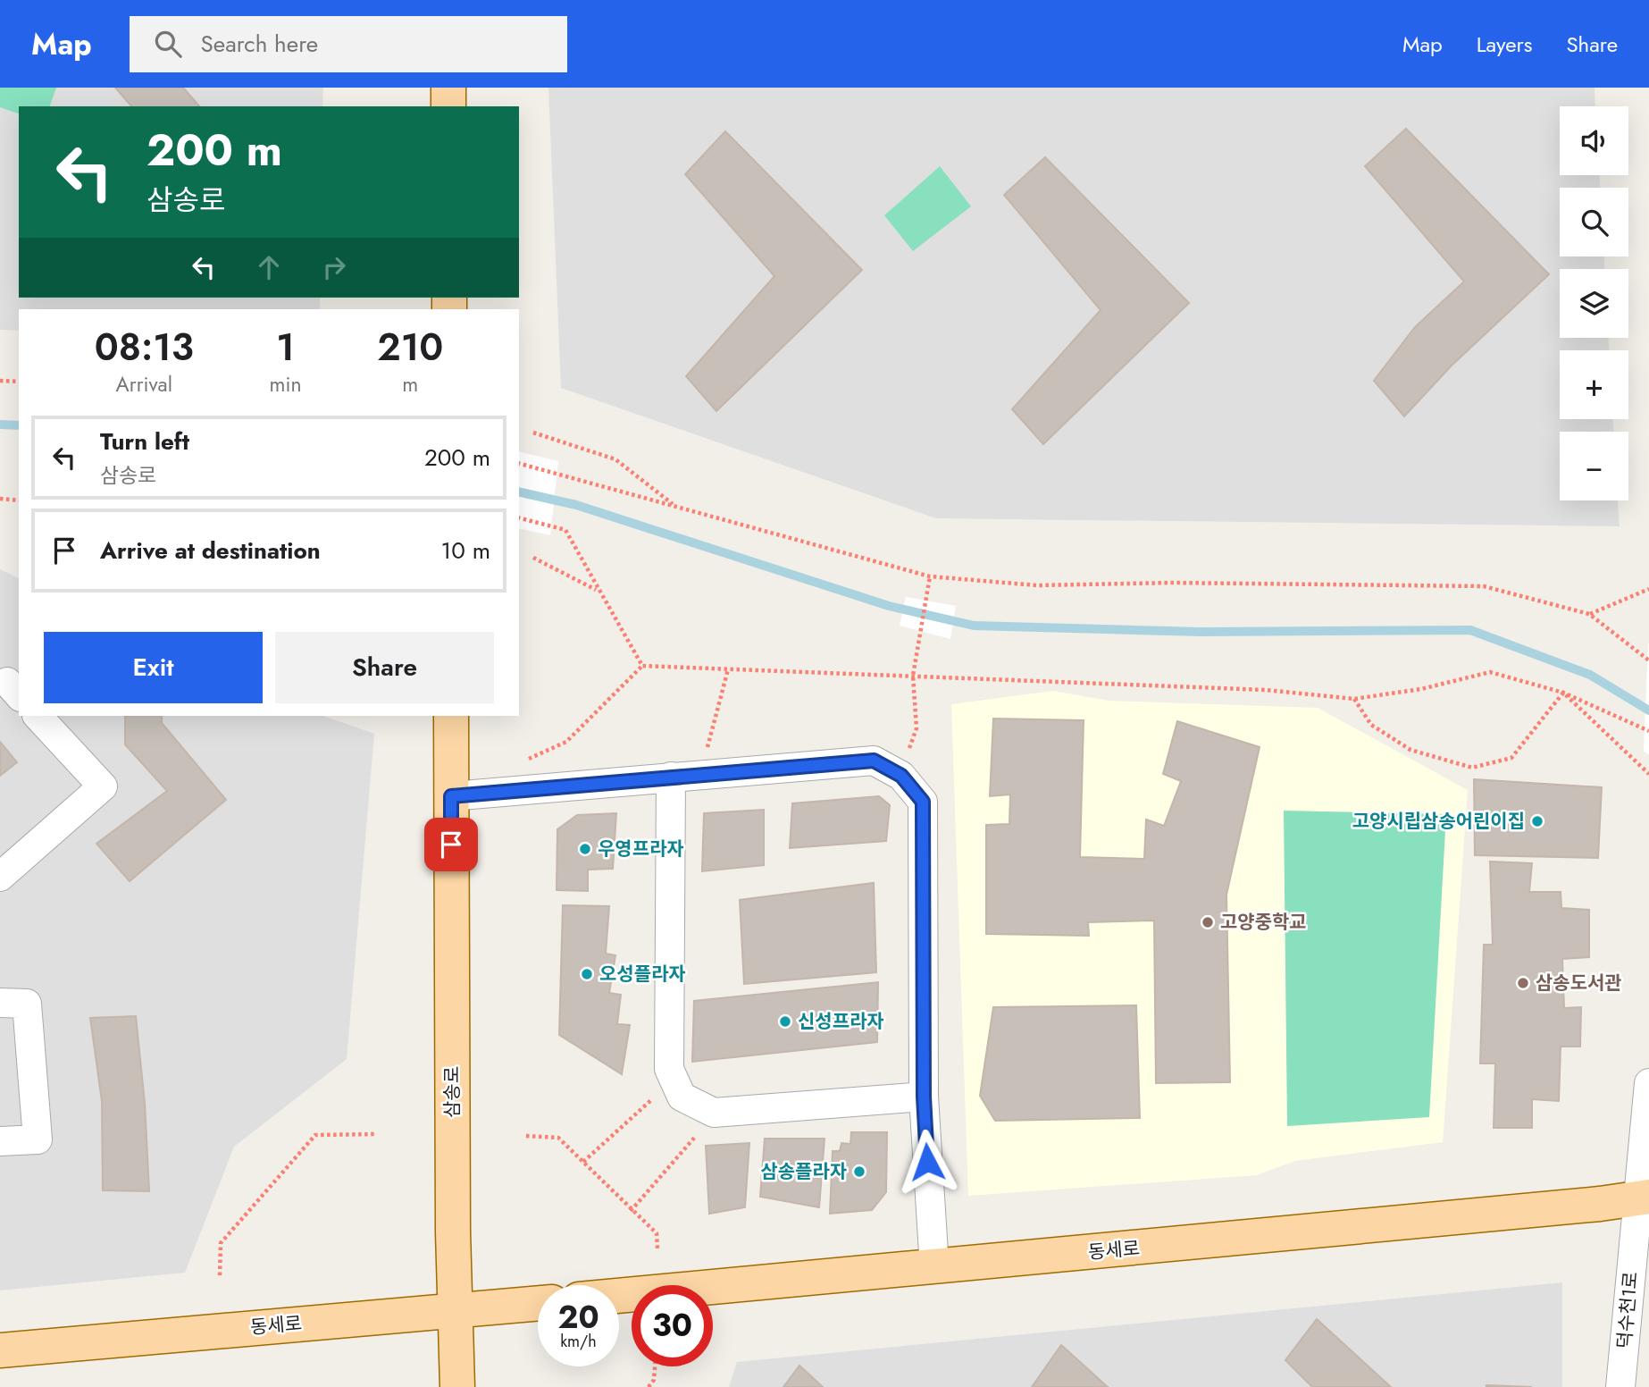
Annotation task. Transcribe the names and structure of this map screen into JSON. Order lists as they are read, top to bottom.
{
  "streets": {
    "main road": ["삼송로", "동세로"],
    "street": ["덕수천1로"]
  },
  "crossings": [
    ["삼송로", "동세로"],
    ["동세로", "덕수천1로"]
  ],
  "places": [
    "고양시립삼송어린이집",
    "우영프라자",
    "고양중학교",
    "오성플라자",
    "삼송도서관",
    "신성프라자",
    "삼송플라자"
  ],
  "page": {
    "header": "Map",
    "search": "Search here",
    "nav": ["Map", "Layers", "Share"],
    "map_buttons": ["+", "−"],
    "turn": ["200 m", "삼송로"],
    "eta": [
      "08:13",
      "Arrival",
      "1",
      "min",
      "210",
      "m"
    ],
    "list": [
      {
        "name": "Turn left",
        "note": "삼송로",
        "value": "200 m"
      },
      {
        "name": "Arrive at destination",
        "value": "10 m"
      }
    ],
    "buttons": ["Exit", "Share"],
    "speed": "20 km/h",
    "limit": "30"
  }
}
